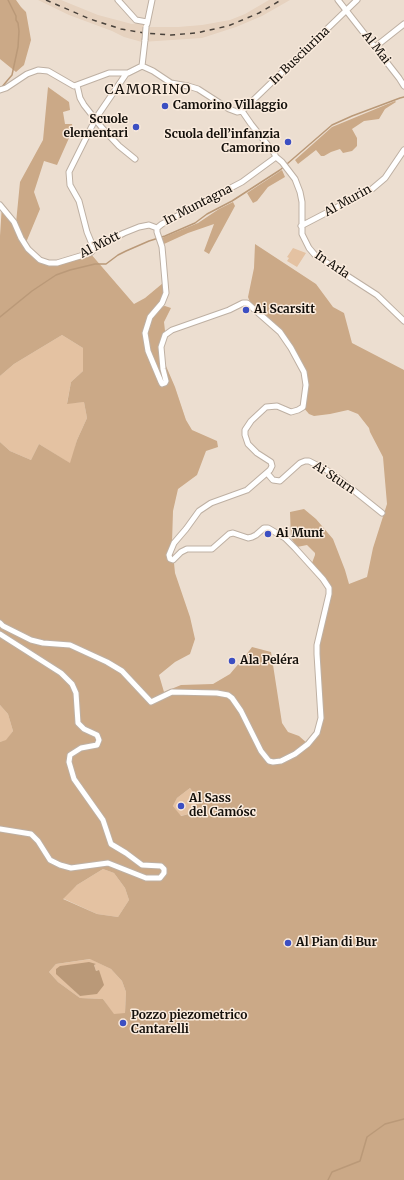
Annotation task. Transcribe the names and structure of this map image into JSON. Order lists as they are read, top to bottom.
{
  "streets": {
    "street": [
      "Al Mai",
      "In Busciurina",
      "Al Murin",
      "In Muntagna",
      "Al Mòtt",
      "In Arla",
      "Ai Sturn"
    ]
  },
  "crossings": [
    ["Al Mai", "In Busciurina"],
    ["In Busciurina", "In Arla"],
    ["Al Murin", "In Arla"],
    ["In Muntagna", "Al Mòtt"],
    ["In Muntagna", "In Arla"],
    ["In Muntagna", "Ai Sturn"]
  ],
  "districts": ["CAMORINO"],
  "places": [
    "Camorino Villaggio",
    "Scuole elementari",
    "Scuola dell’infanzia Camorino",
    "Ai Scarsitt",
    "Ai Munt",
    "Ala Peléra",
    "Al Sass del Camósc",
    "Al Pian di Bur",
    "Pozzo piezometrico Cantarelli"
  ]
}
